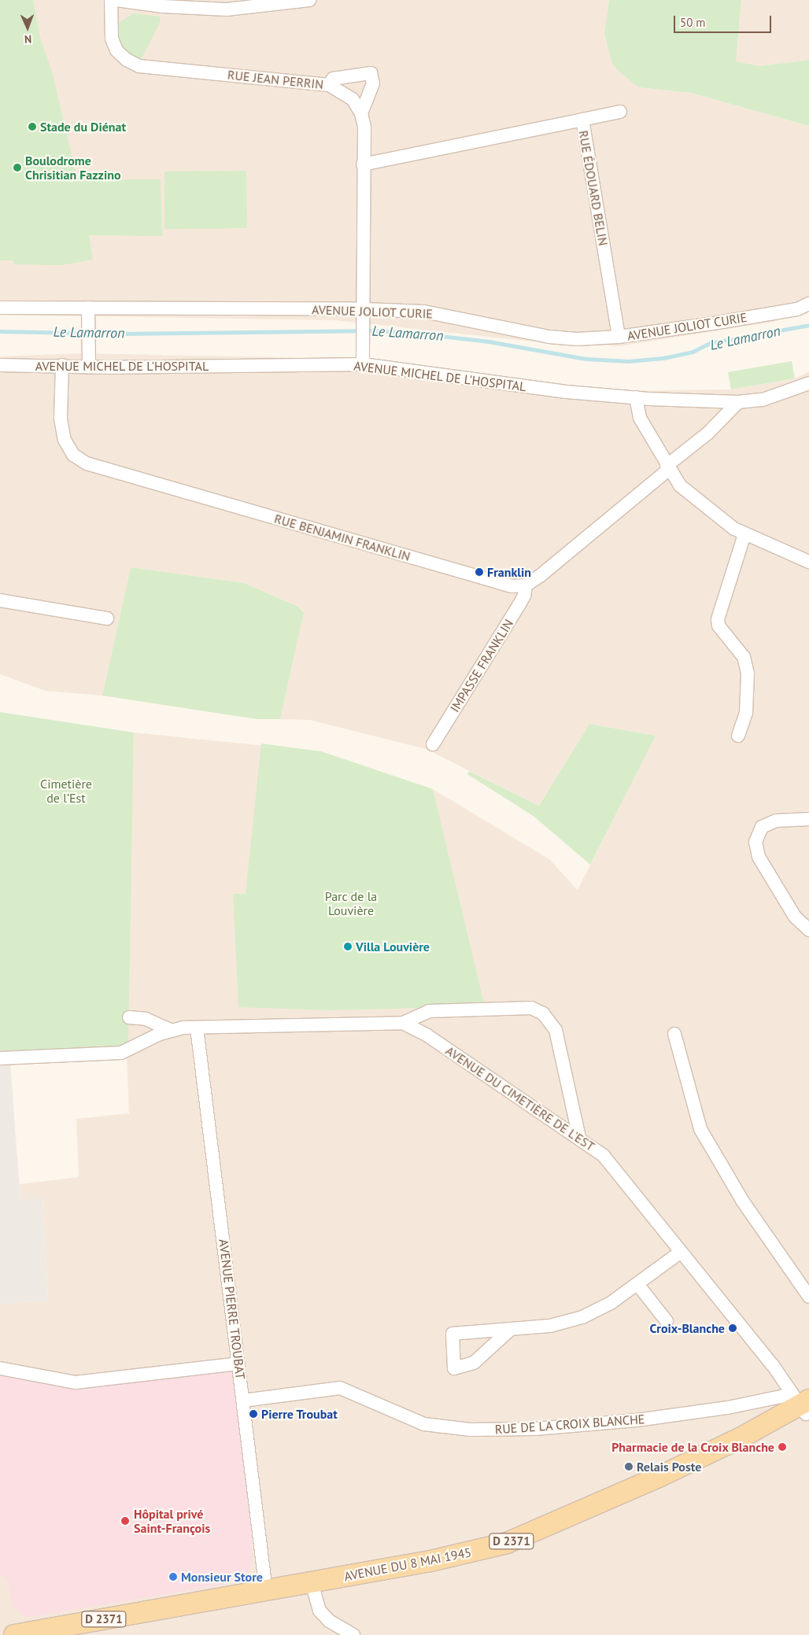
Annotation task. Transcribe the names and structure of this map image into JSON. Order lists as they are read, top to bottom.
{
  "streets": {
    "main road": ["D 2371", "AVENUE DU 8 MAI 1945"],
    "street": [
      "RUE JEAN PERRIN",
      "RUE ÉDOUARD BELIN",
      "AVENUE JOLIOT CURIE",
      "AVENUE MICHEL DE L'HOSPITAL",
      "RUE BENJAMIN FRANKLIN",
      "IMPASSE FRANKLIN",
      "AVENUE DU CIMETIÈRE DE L'EST",
      "AVENUE PIERRE TROUBAT",
      "RUE DE LA CROIX BLANCHE"
    ]
  },
  "crossings": [
    ["RUE JEAN PERRIN", "RUE ÉDOUARD BELIN"],
    ["RUE JEAN PERRIN", "AVENUE JOLIOT CURIE"],
    ["RUE JEAN PERRIN", "AVENUE MICHEL DE L'HOSPITAL"],
    ["RUE ÉDOUARD BELIN", "AVENUE JOLIOT CURIE"],
    ["AVENUE MICHEL DE L'HOSPITAL", "RUE BENJAMIN FRANKLIN"],
    ["RUE BENJAMIN FRANKLIN", "IMPASSE FRANKLIN"],
    ["AVENUE DU CIMETIÈRE DE L'EST", "AVENUE PIERRE TROUBAT"],
    ["AVENUE DU CIMETIÈRE DE L'EST", "RUE DE LA CROIX BLANCHE"],
    ["AVENUE DU CIMETIÈRE DE L'EST", "AVENUE DU 8 MAI 1945"],
    ["AVENUE PIERRE TROUBAT", "RUE DE LA CROIX BLANCHE"],
    ["AVENUE PIERRE TROUBAT", "D 2371"],
    ["AVENUE PIERRE TROUBAT", "AVENUE DU 8 MAI 1945"],
    ["RUE DE LA CROIX BLANCHE", "AVENUE DU 8 MAI 1945"],
    ["D 2371", "AVENUE DU 8 MAI 1945"]
  ],
  "water": ["Le Lamarron"],
  "parks": ["Cimetière de l’Est", "Parc de la Louvière"],
  "places": [
    "Stade du Diénat",
    "Boulodrome Chrisitian Fazzino",
    "Franklin",
    "Villa Louvière",
    "Croix-Blanche",
    "Pierre Troubat",
    "Pharmacie de la Croix Blanche",
    "Relais Poste",
    "Hôpital privé Saint-François",
    "Monsieur Store"
  ],
  "scale_bar": "50 m",
  "north": "bottom"
}
